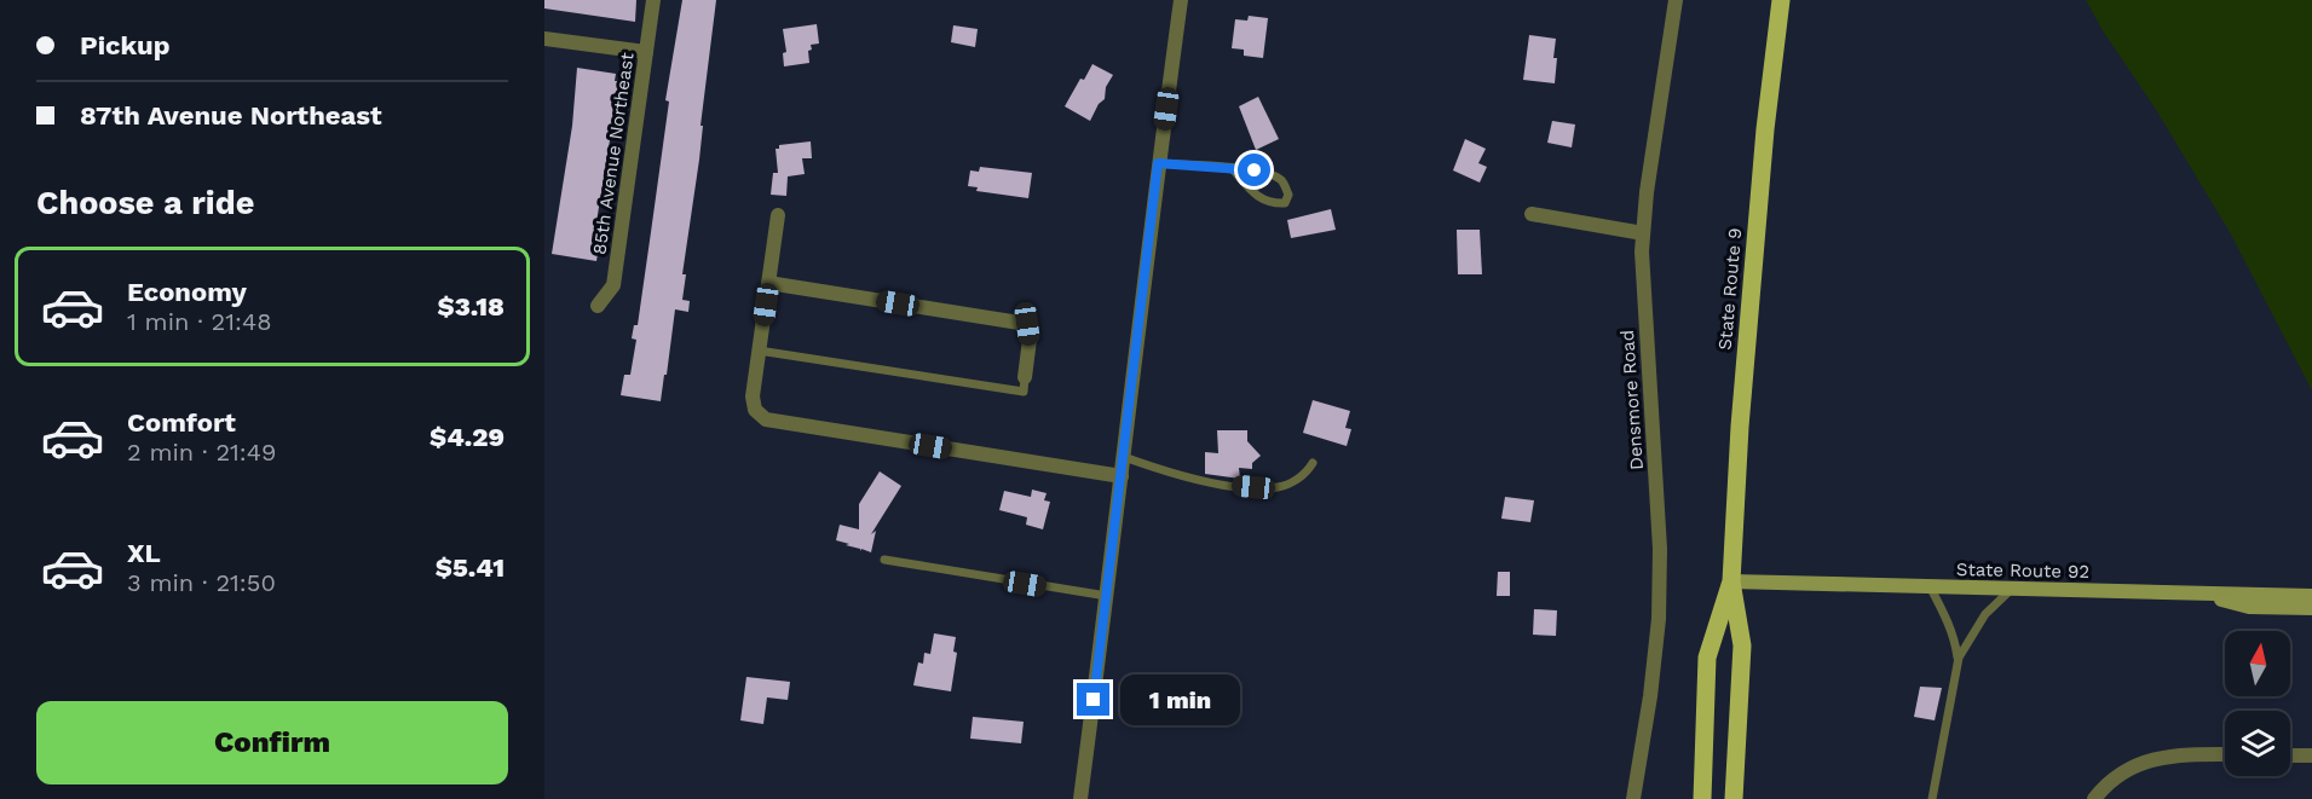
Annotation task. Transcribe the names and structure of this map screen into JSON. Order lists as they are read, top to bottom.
{
  "streets": {
    "main road": ["State Route 9", "State Route 92"],
    "street": ["85th Avenue Northeast", "Densmore Road"]
  },
  "crossings": [
    ["State Route 9", "State Route 92"]
  ],
  "north": "top",
  "page": {
    "banner": ["Pickup", "87th Avenue Northeast"],
    "heading": "Choose a ride",
    "list": [
      {
        "name": "Economy",
        "note": "1 min · 21:48",
        "value": "$3.18"
      },
      {
        "name": "Comfort",
        "note": "2 min · 21:49",
        "value": "$4.29"
      },
      {
        "name": "XL",
        "note": "3 min · 21:50",
        "value": "$5.41"
      }
    ],
    "bubble": "1 min",
    "buttons": "Confirm"
  }
}
